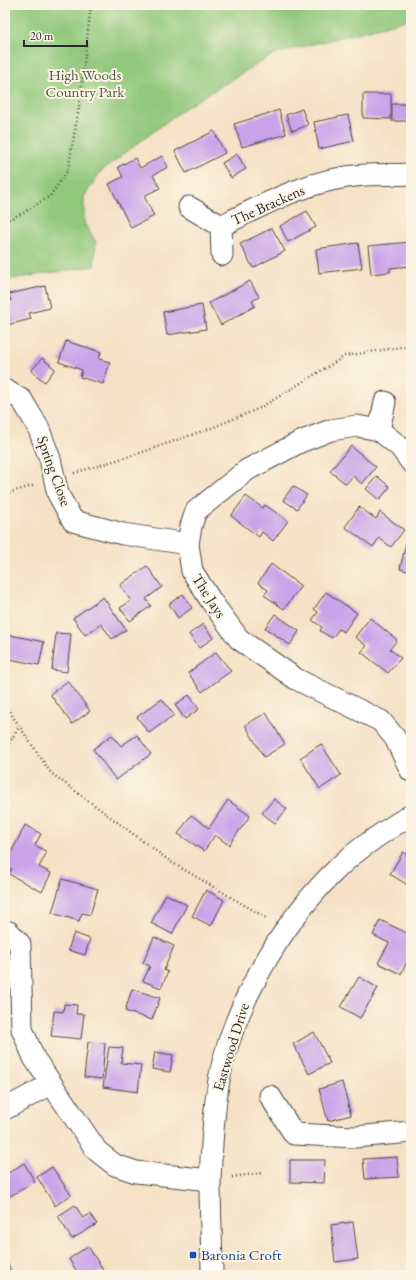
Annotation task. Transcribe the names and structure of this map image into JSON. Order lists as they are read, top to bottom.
{
  "streets": {
    "street": [
      "The Brackens",
      "Spring Close",
      "The Jays",
      "Eastwood Drive"
    ]
  },
  "crossings": [
    ["Spring Close", "The Jays"]
  ],
  "parks": ["High Woods Country Park"],
  "places": {
    "transit": ["Baronia Croft"]
  },
  "scale_bar": "20 m"
}
